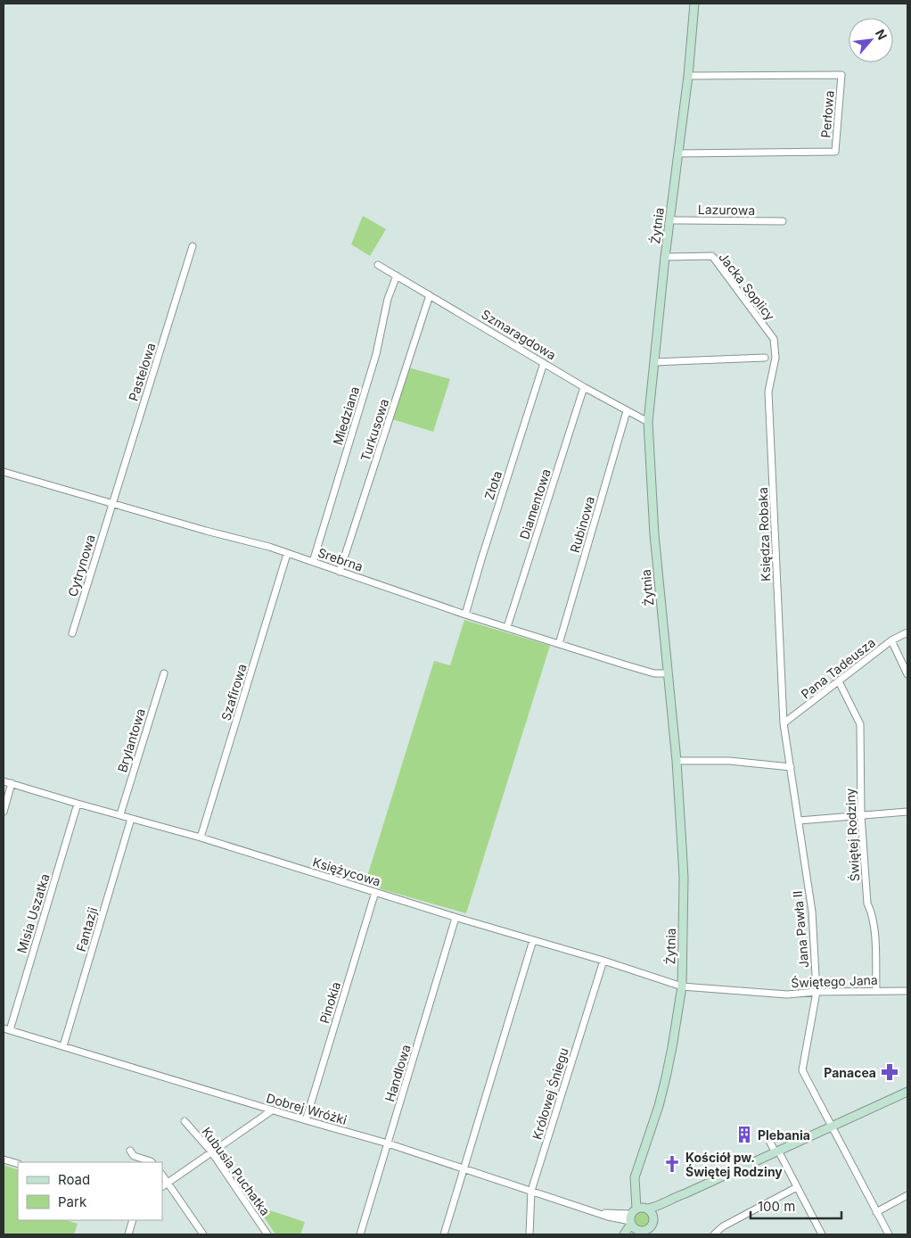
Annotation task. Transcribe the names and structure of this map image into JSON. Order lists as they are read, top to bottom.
{
  "streets": {
    "street": [
      "Perłowa",
      "Lazurowa",
      "Żytnia",
      "Jacka Soplicy",
      "Szmaragdowa",
      "Pastelowa",
      "Miedziana",
      "Turkusowa",
      "Złota",
      "Diamentowa",
      "Rubinowa",
      "Księdza Robaka",
      "Srebrna",
      "Cytrynowa",
      "Pana Tadeusza",
      "Szafirowa",
      "Brylantowa",
      "Świętej Rodziny",
      "Księżycowa",
      "Misia Uszatka",
      "Fantazji",
      "Jana Pawła II",
      "Świętego Jana",
      "Pinokia",
      "Handlowa",
      "Królowej Śniegu",
      "Dobrej Wróżki",
      "Kubusia Puchatka"
    ]
  },
  "crossings": [
    ["Perłowa", "Żytnia"],
    ["Lazurowa", "Żytnia"],
    ["Żytnia", "Jacka Soplicy"],
    ["Żytnia", "Szmaragdowa"],
    ["Żytnia", "Srebrna"],
    ["Żytnia", "Księżycowa"],
    ["Żytnia", "Świętego Jana"],
    ["Żytnia", "Dobrej Wróżki"],
    ["Jacka Soplicy", "Księdza Robaka"],
    ["Szmaragdowa", "Miedziana"],
    ["Szmaragdowa", "Turkusowa"],
    ["Szmaragdowa", "Złota"],
    ["Szmaragdowa", "Diamentowa"],
    ["Szmaragdowa", "Rubinowa"],
    ["Pastelowa", "Srebrna"],
    ["Pastelowa", "Cytrynowa"],
    ["Miedziana", "Srebrna"],
    ["Turkusowa", "Srebrna"],
    ["Złota", "Srebrna"],
    ["Diamentowa", "Srebrna"],
    ["Rubinowa", "Srebrna"],
    ["Księdza Robaka", "Pana Tadeusza"],
    ["Księdza Robaka", "Jana Pawła II"],
    ["Srebrna", "Cytrynowa"],
    ["Srebrna", "Szafirowa"],
    ["Pana Tadeusza", "Świętej Rodziny"],
    ["Pana Tadeusza", "Jana Pawła II"],
    ["Szafirowa", "Księżycowa"],
    ["Brylantowa", "Księżycowa"],
    ["Świętej Rodziny", "Świętego Jana"],
    ["Księżycowa", "Misia Uszatka"],
    ["Księżycowa", "Fantazji"],
    ["Księżycowa", "Świętego Jana"],
    ["Księżycowa", "Pinokia"],
    ["Księżycowa", "Handlowa"],
    ["Księżycowa", "Królowej Śniegu"],
    ["Misia Uszatka", "Dobrej Wróżki"],
    ["Fantazji", "Dobrej Wróżki"],
    ["Jana Pawła II", "Świętego Jana"],
    ["Pinokia", "Dobrej Wróżki"],
    ["Handlowa", "Dobrej Wróżki"],
    ["Królowej Śniegu", "Dobrej Wróżki"]
  ],
  "places": {
    "pharmacy": ["Panacea"],
    "building": ["Plebania"],
    "church": ["Kościół pw. Świętej Rodziny"]
  },
  "legend": ["Road", "Park"],
  "scale_bar": "100 m",
  "north": "top right"
}
